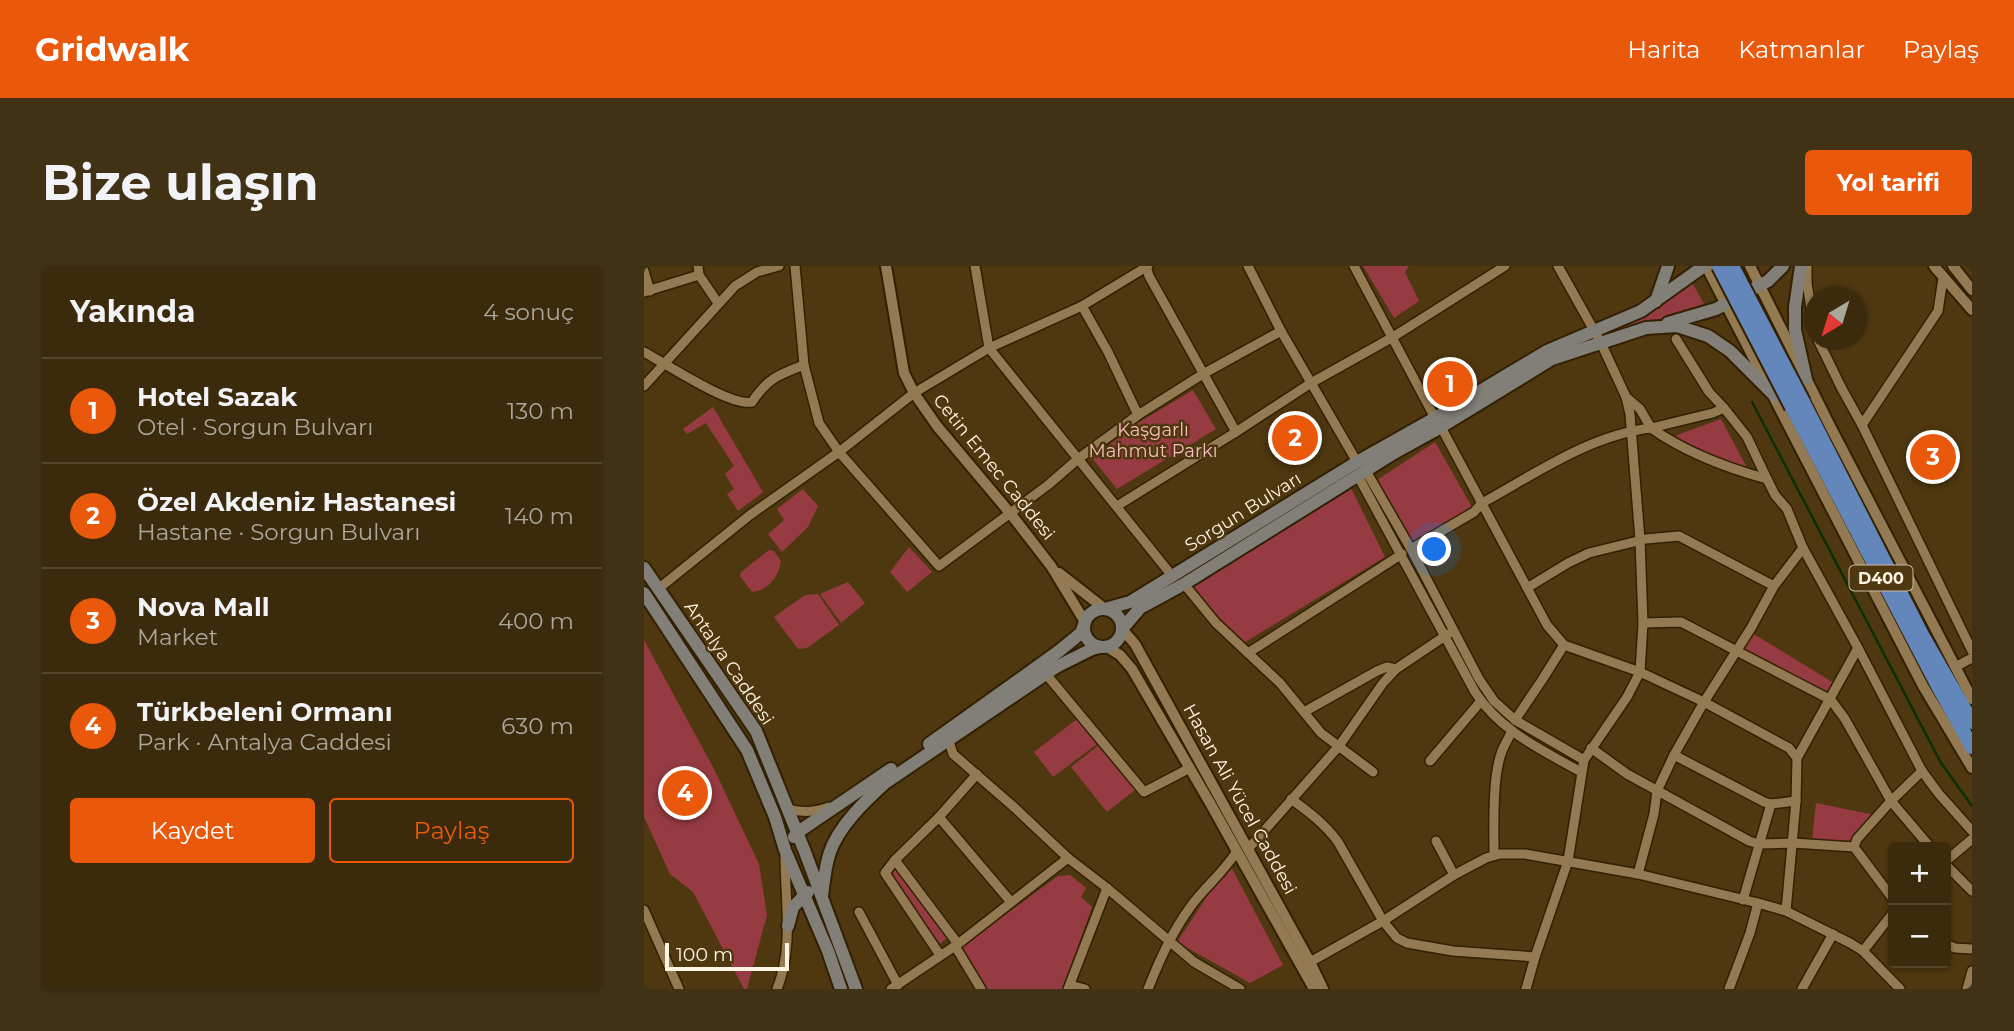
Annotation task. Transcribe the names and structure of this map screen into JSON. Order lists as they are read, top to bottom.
{
  "streets": {
    "highway": ["D400"],
    "main road": ["Sorgun Bulvarı", "Antalya Caddesi"],
    "street": ["Cetin Emec Caddesi", "Hasan Ali Yücel Caddesi"]
  },
  "crossings": [
    ["Sorgun Bulvarı", "Hasan Ali Yücel Caddesi"]
  ],
  "parks": ["Kaşgarlı Mahmut Parkı"],
  "scale_bar": "100 m",
  "north": "bottom left",
  "page": {
    "header": "Gridwalk",
    "nav": ["Harita", "Katmanlar", "Paylaş"],
    "buttons": [
      "Yol tarifi",
      ["Kaydet", "Paylaş"]
    ],
    "title": "Bize ulaşın",
    "heading": ["Yakında", "4 sonuç"],
    "list": [
      {
        "mark": "1",
        "name": "Hotel Sazak",
        "note": "Otel · Sorgun Bulvarı",
        "value": "130 m"
      },
      {
        "mark": "2",
        "name": "Özel Akdeniz Hastanesi",
        "note": "Hastane · Sorgun Bulvarı",
        "value": "140 m"
      },
      {
        "mark": "3",
        "name": "Nova Mall",
        "note": "Market",
        "value": "400 m"
      },
      {
        "mark": "4",
        "name": "Türkbeleni Ormanı",
        "note": "Park · Antalya Caddesi",
        "value": "630 m"
      }
    ],
    "pins": [
      "1",
      "2",
      "3",
      "4"
    ],
    "map_buttons": ["+", "−"],
    "scale": "100 m"
  }
}
